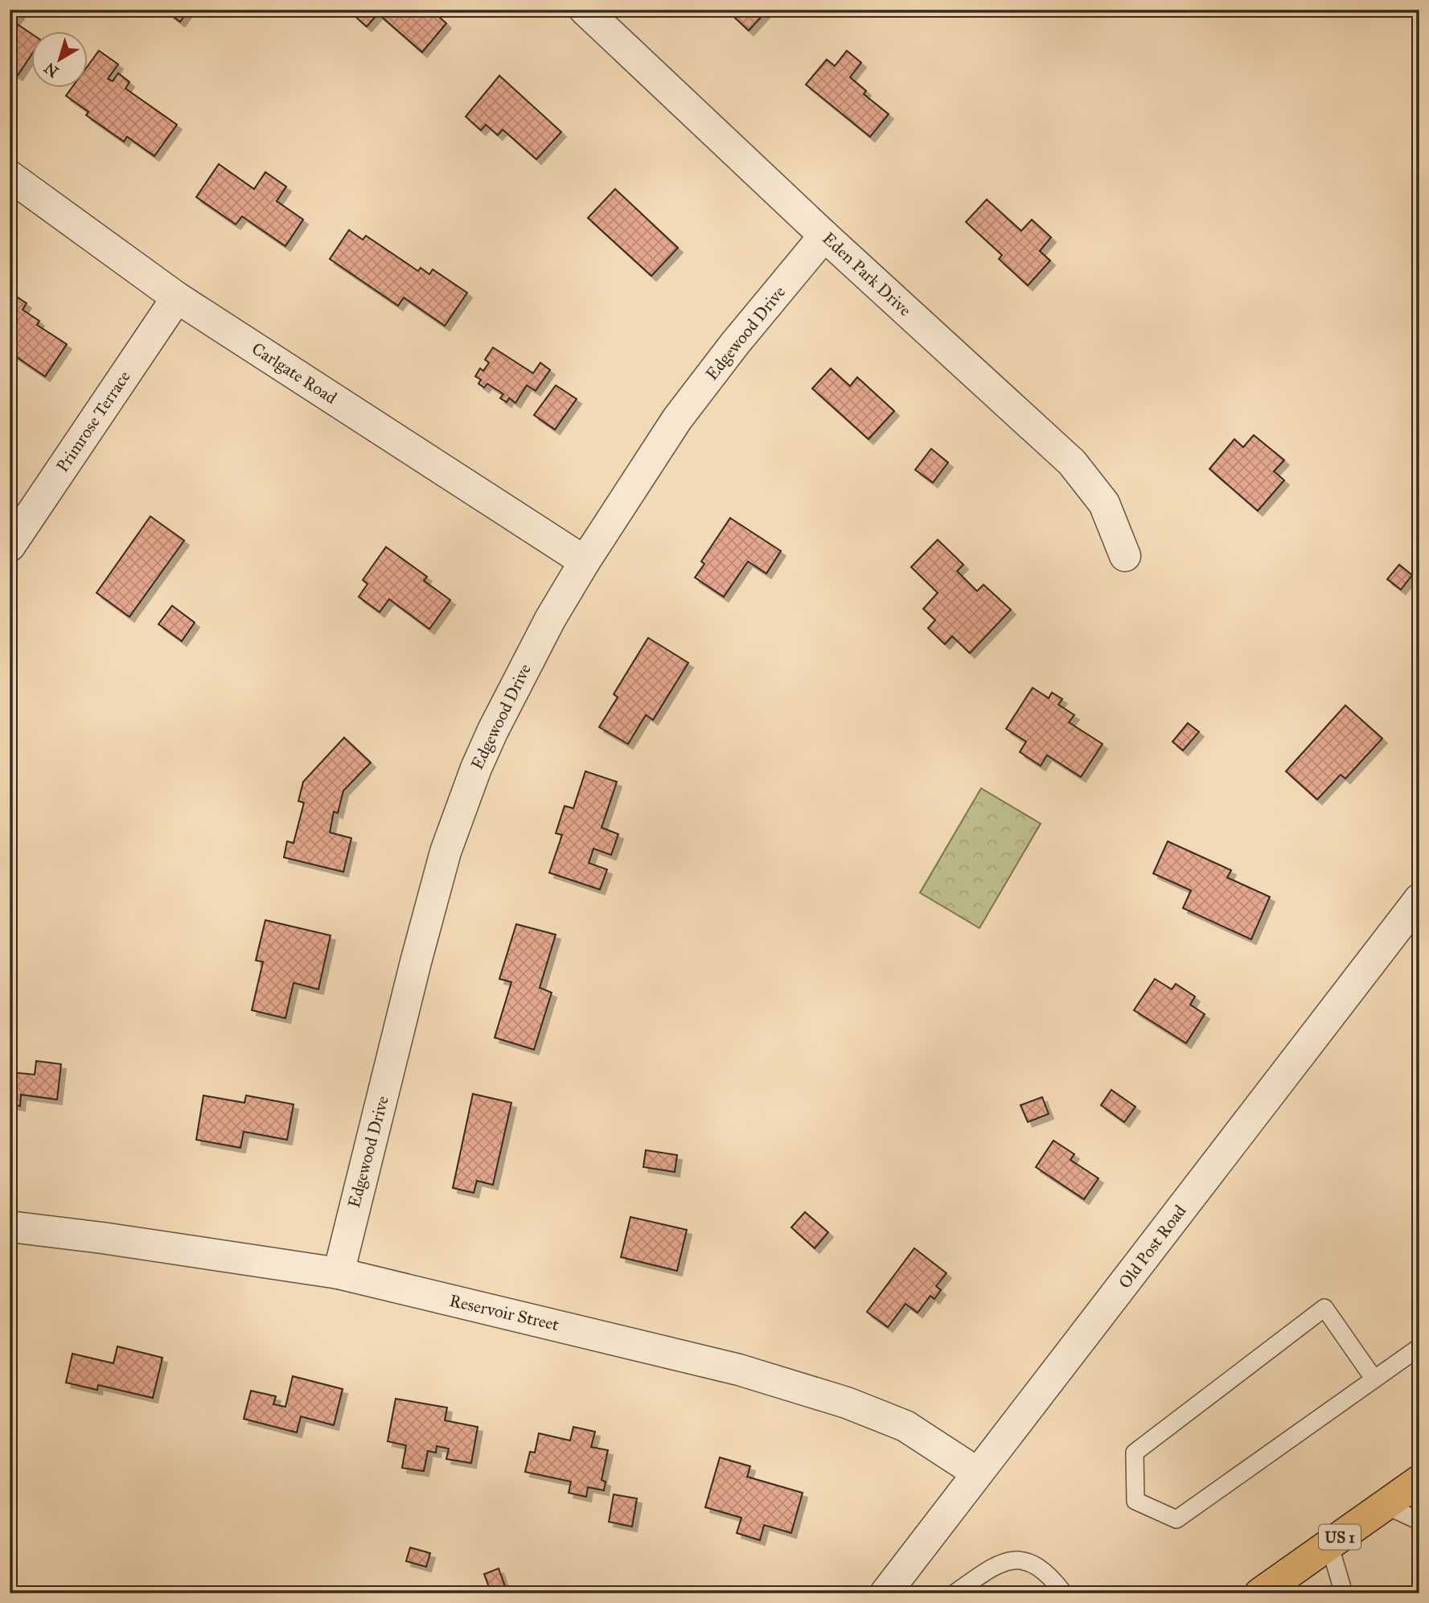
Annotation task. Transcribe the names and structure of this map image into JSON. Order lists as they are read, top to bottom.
{
  "streets": {
    "main road": ["US 1"],
    "street": [
      "Eden Park Drive",
      "Edgewood Drive",
      "Carlgate Road",
      "Primrose Terrace",
      "Old Post Road",
      "Reservoir Street"
    ]
  },
  "crossings": [
    ["Eden Park Drive", "Edgewood Drive"],
    ["Edgewood Drive", "Carlgate Road"],
    ["Edgewood Drive", "Reservoir Street"],
    ["Carlgate Road", "Primrose Terrace"],
    ["Old Post Road", "Reservoir Street"]
  ],
  "north": "bottom left"
}
